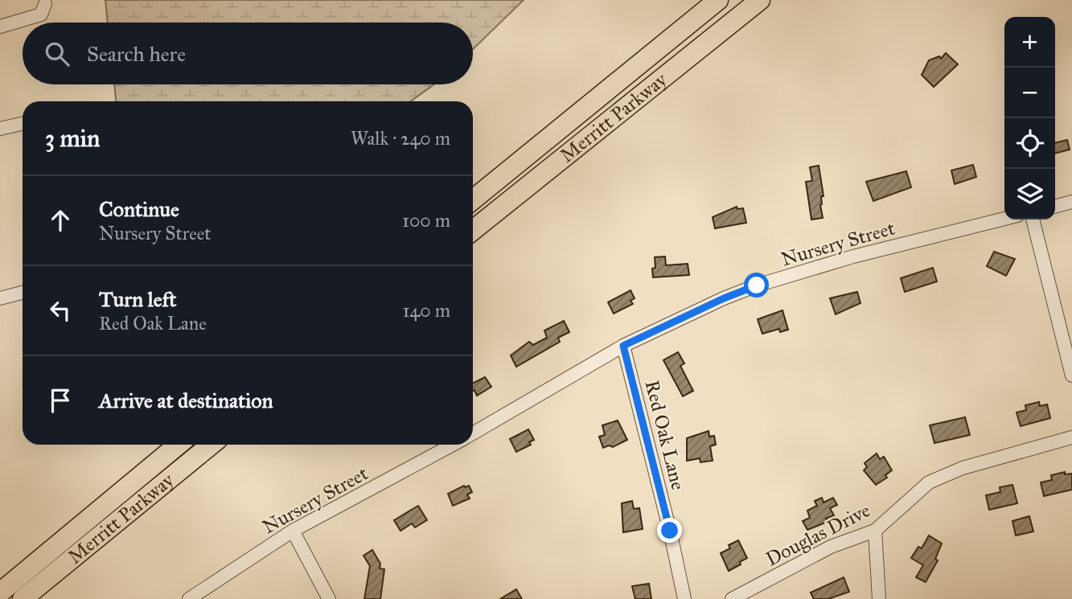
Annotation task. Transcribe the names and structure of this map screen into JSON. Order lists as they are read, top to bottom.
{
  "streets": {
    "highway": ["Merritt Parkway"],
    "street": ["Nursery Street", "Red Oak Lane", "Douglas Drive"]
  },
  "crossings": [
    ["Nursery Street", "Red Oak Lane"]
  ],
  "page": {
    "map_buttons": ["+", "−"],
    "search": "Search here",
    "heading": ["3 min", "Walk · 240 m"],
    "list": [
      ["Continue", "Nursery Street", "100 m"],
      ["Turn left", "Red Oak Lane", "140 m"],
      "Arrive at destination"
    ]
  }
}
